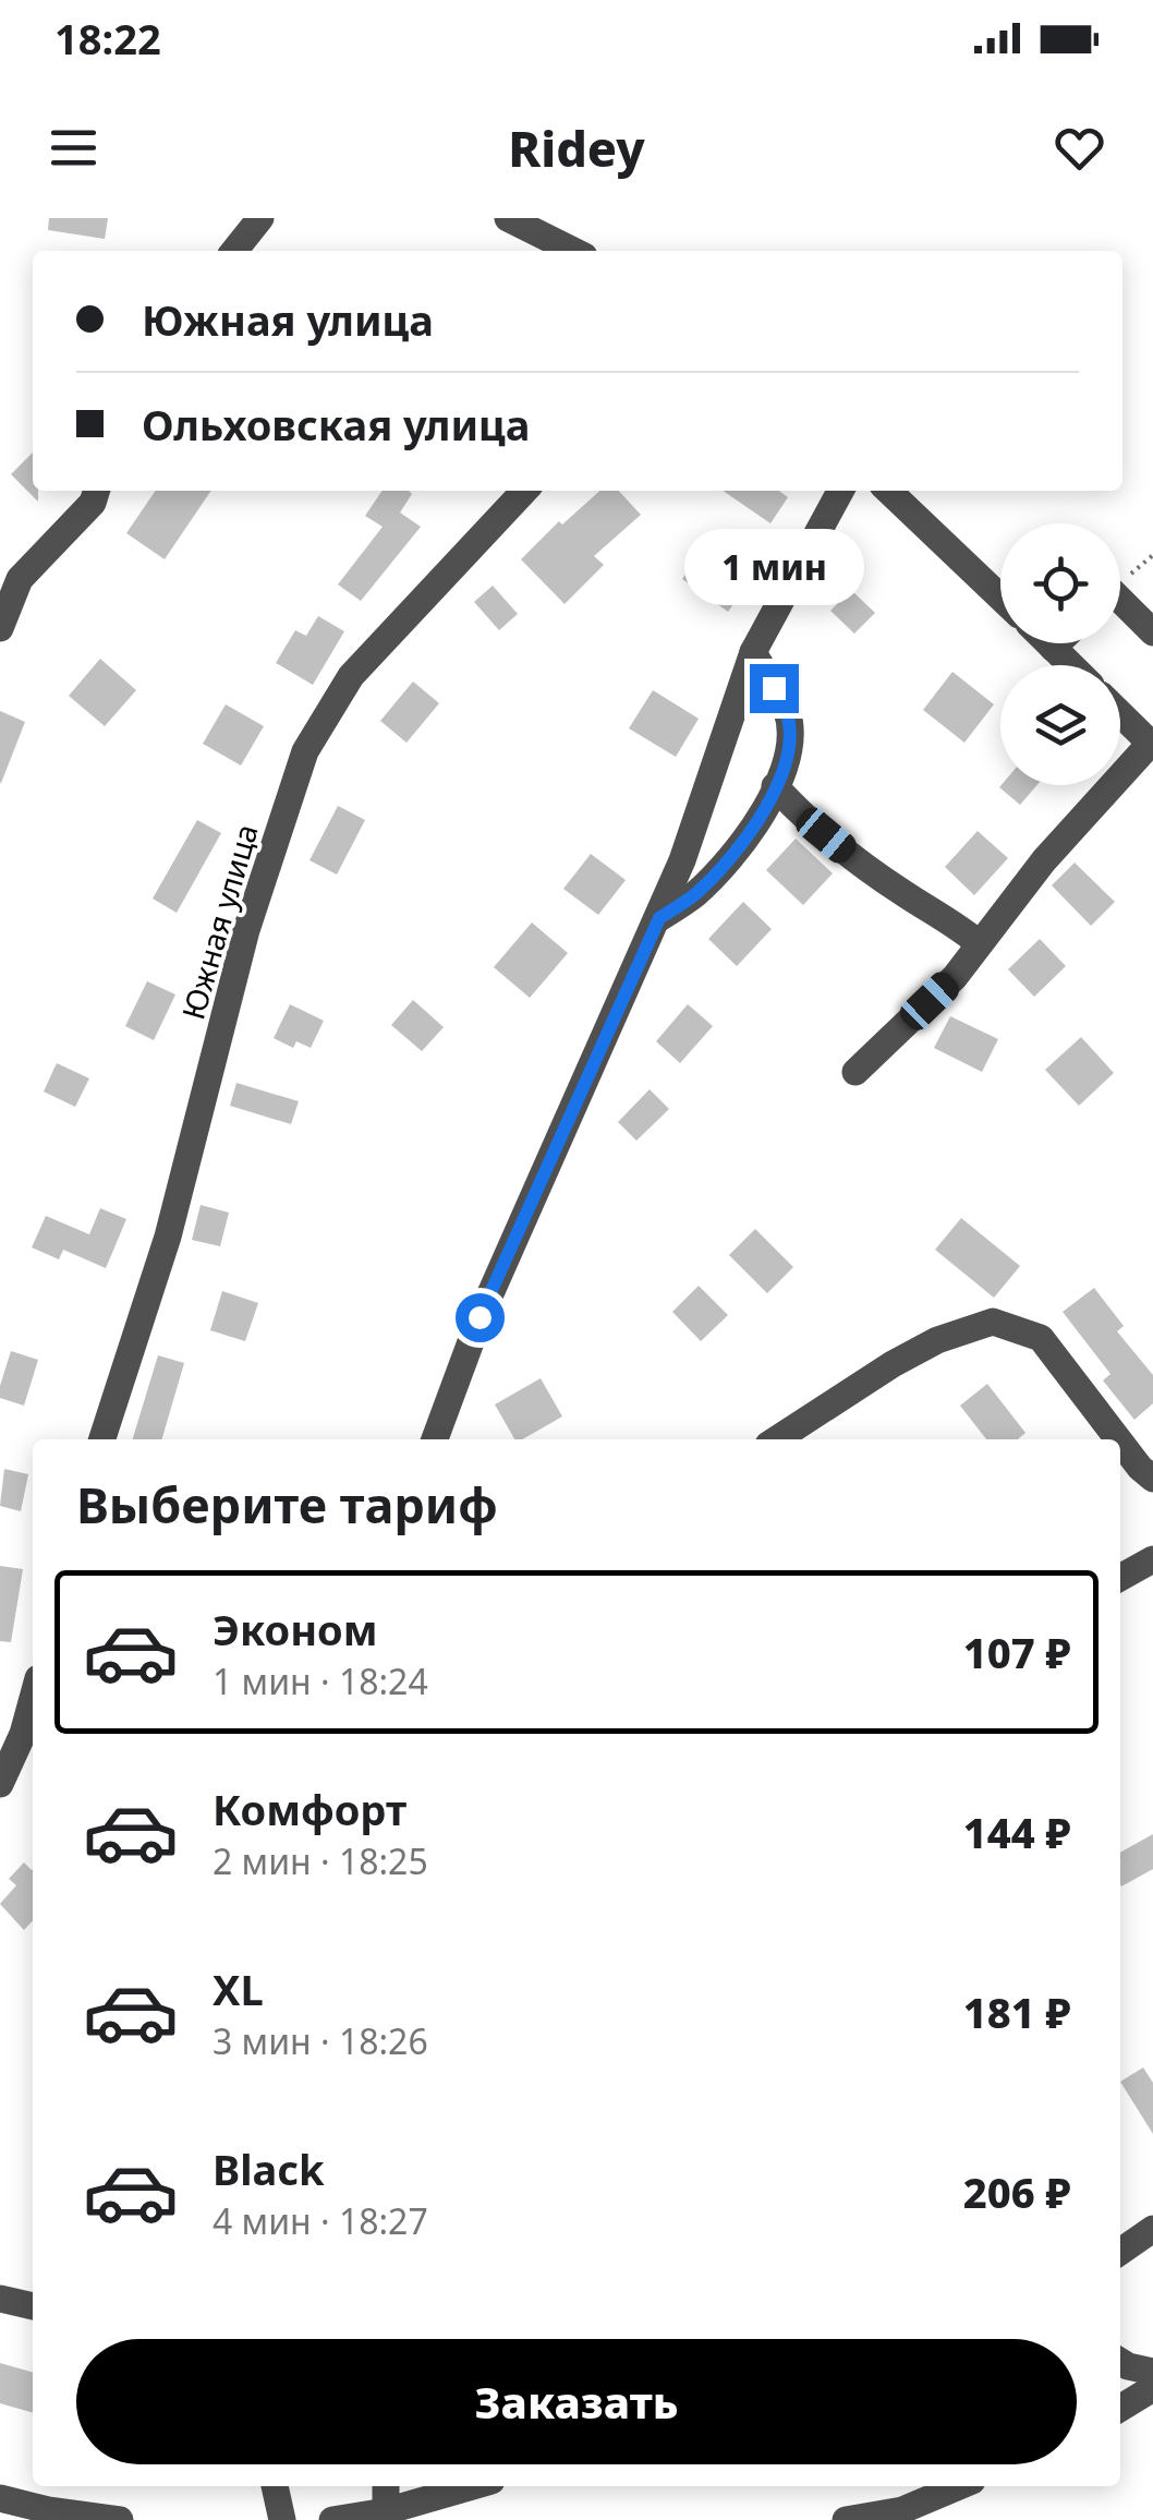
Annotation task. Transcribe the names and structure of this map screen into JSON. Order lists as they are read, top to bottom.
{
  "streets": {
    "street": ["Южная улица"]
  },
  "page": {
    "status": "18:22",
    "header": "Ridey",
    "banner": ["Южная улица", "Ольховская улица"],
    "bubble": "1 мин",
    "heading": "Выберите тариф",
    "list": [
      {
        "name": "Эконом",
        "note": "1 мин · 18:24",
        "value": "107 ₽"
      },
      {
        "name": "Комфорт",
        "note": "2 мин · 18:25",
        "value": "144 ₽"
      },
      {
        "name": "XL",
        "note": "3 мин · 18:26",
        "value": "181 ₽"
      },
      {
        "name": "Black",
        "note": "4 мин · 18:27",
        "value": "206 ₽"
      }
    ],
    "buttons": "Заказать"
  }
}
